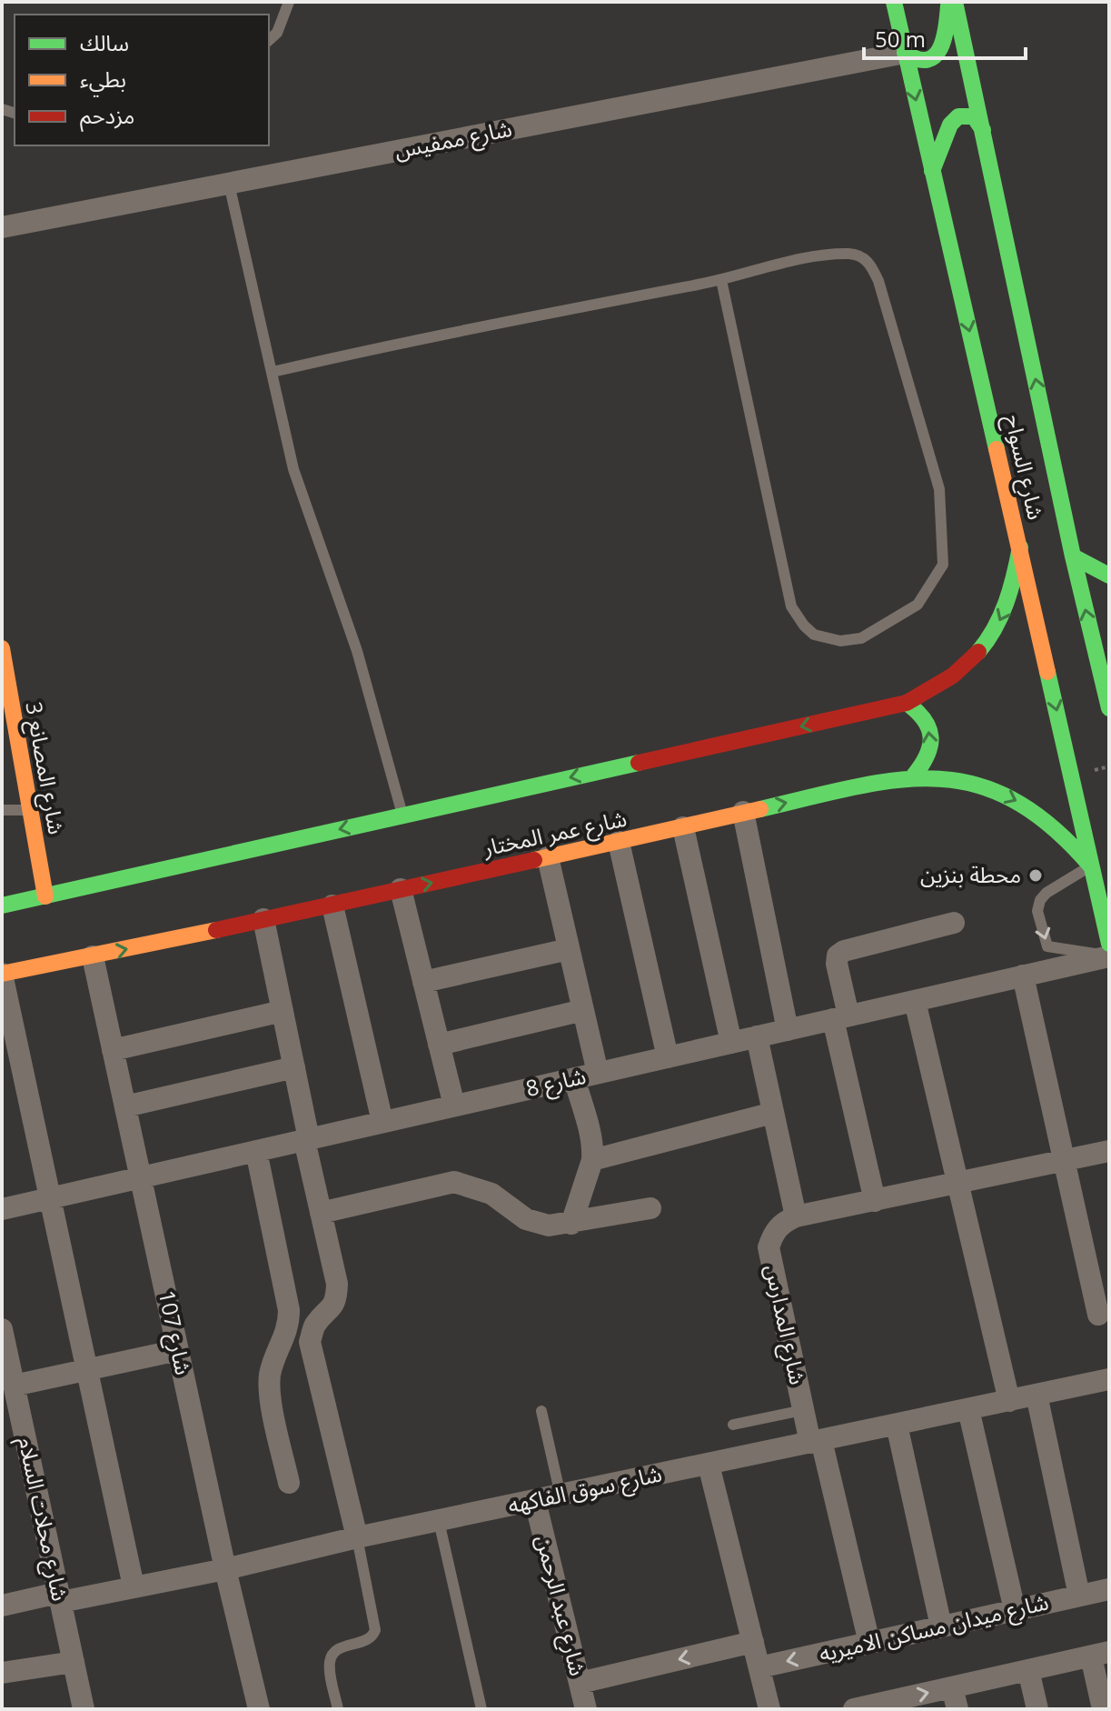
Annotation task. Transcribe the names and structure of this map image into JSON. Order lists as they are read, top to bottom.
{
  "streets": {
    "main road": ["شارع السواح", "شارع المصانع 3", "شارع عمر المختار"],
    "street": [
      "شارع ممفيس",
      "شارع 8",
      "شارع المدارس",
      "شارع 107",
      "شارع سوق الفاكهه",
      "شارع محلات السلام",
      "شارع عبد الرحمن",
      "شارع ميدان مساكن الاميريه"
    ]
  },
  "crossings": [
    ["شارع ممفيس", "شارع السواح"],
    ["شارع السواح", "شارع عمر المختار"],
    ["شارع عمر المختار", "شارع 107"],
    ["شارع 8", "شارع 107"],
    ["شارع المدارس", "شارع سوق الفاكهه"],
    ["شارع المدارس", "شارع ميدان مساكن الاميريه"],
    ["شارع 107", "شارع سوق الفاكهه"],
    ["شارع سوق الفاكهه", "شارع محلات السلام"],
    ["شارع سوق الفاكهه", "شارع عبد الرحمن"]
  ],
  "places": ["محطة بنزين"],
  "legend": ["سالك", "بطيء", "مزدحم"],
  "scale_bar": "50 m"
}
